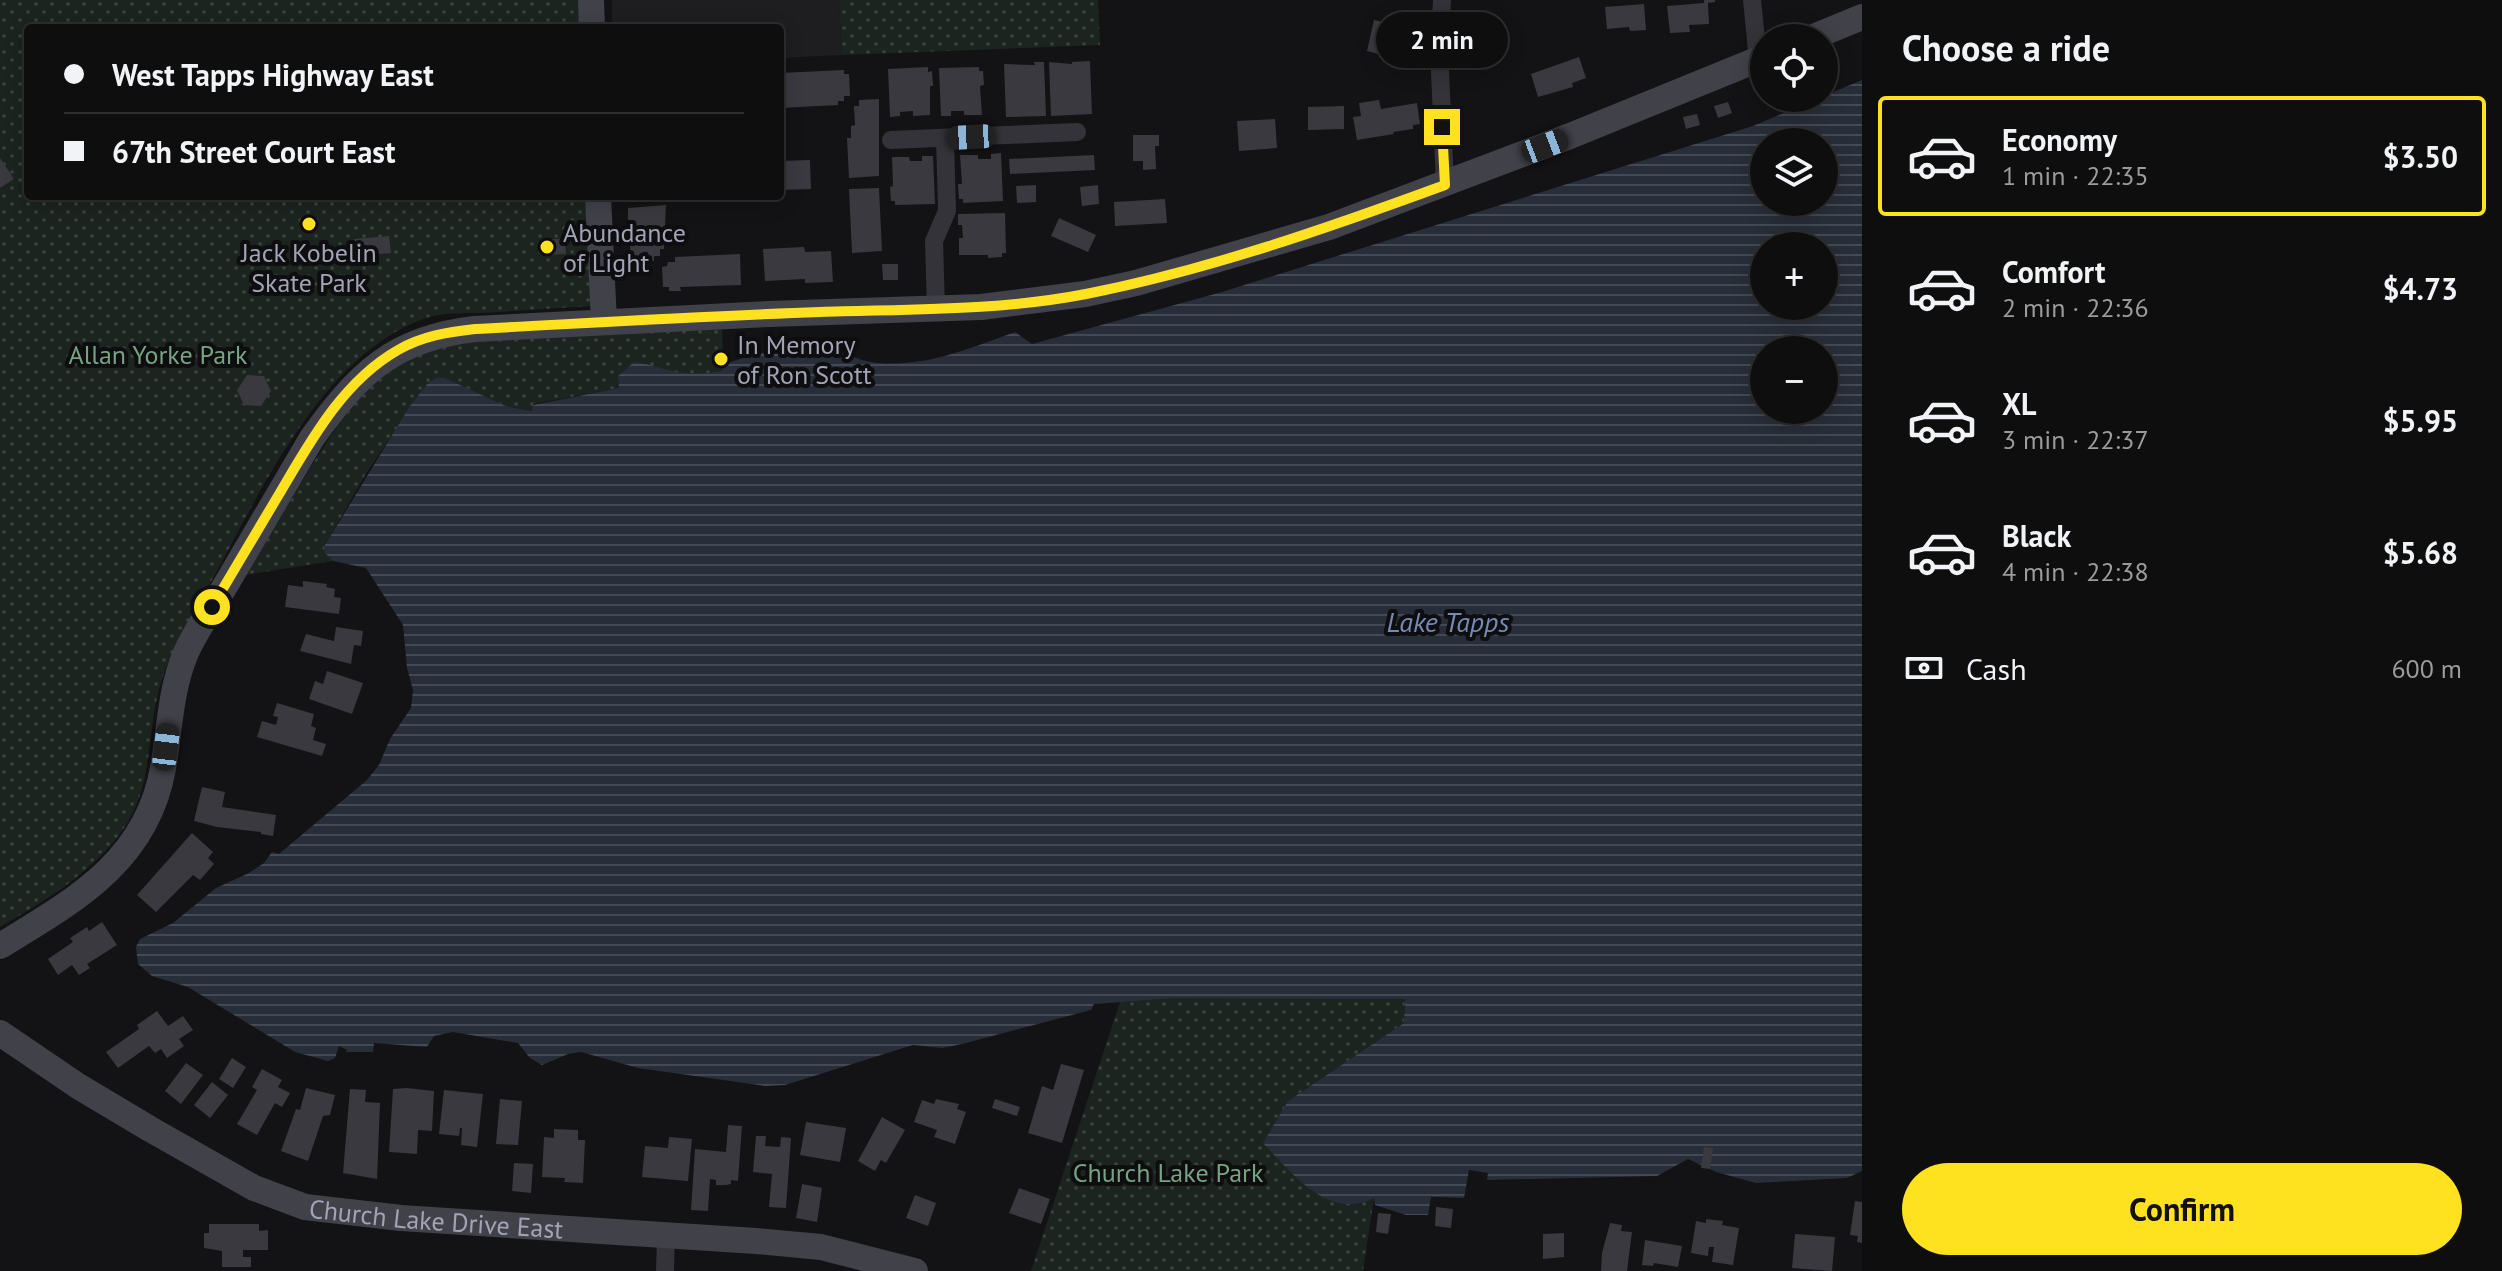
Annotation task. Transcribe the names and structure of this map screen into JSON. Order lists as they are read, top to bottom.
{
  "streets": {
    "street": ["Church Lake Drive East"]
  },
  "water": ["Lake Tapps"],
  "parks": ["Allan Yorke Park", "Church Lake Park"],
  "places": ["Jack Kobelin Skate Park", "Abundance of Light", "In Memory of Ron Scott"],
  "page": {
    "heading": "Choose a ride",
    "bubble": "2 min",
    "map_buttons": ["+", "−"],
    "banner": ["West Tapps Highway East", "67th Street Court East"],
    "list": [
      {
        "name": "Economy",
        "note": "1 min · 22:35",
        "value": "$3.50"
      },
      {
        "name": "Comfort",
        "note": "2 min · 22:36",
        "value": "$4.73"
      },
      {
        "name": "XL",
        "note": "3 min · 22:37",
        "value": "$5.95"
      },
      {
        "name": "Black",
        "note": "4 min · 22:38",
        "value": "$5.68"
      }
    ],
    "pay": ["Cash", "600 m"],
    "buttons": "Confirm"
  }
}
